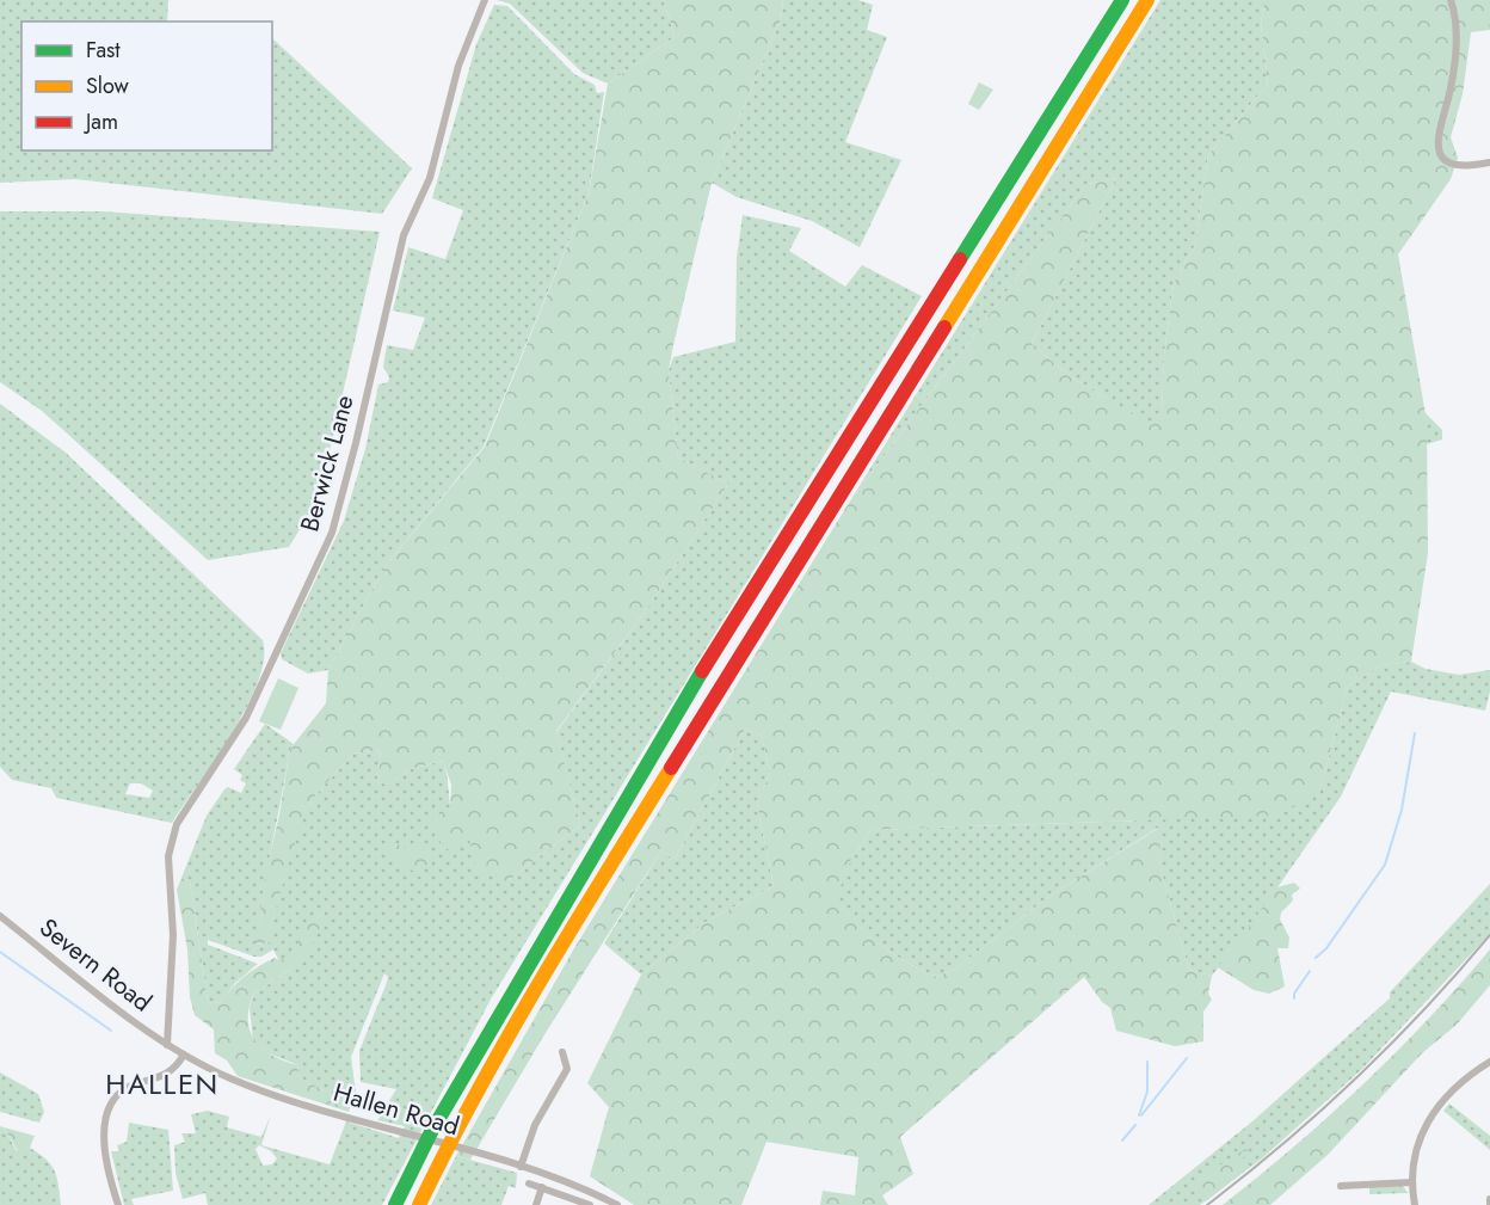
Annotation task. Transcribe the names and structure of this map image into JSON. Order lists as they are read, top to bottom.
{
  "streets": {
    "street": ["Berwick Lane", "Severn Road", "Hallen Road"]
  },
  "crossings": [
    ["Berwick Lane", "Severn Road"],
    ["Berwick Lane", "Hallen Road"],
    ["Severn Road", "Hallen Road"]
  ],
  "districts": ["HALLEN"],
  "legend": ["Fast", "Slow", "Jam"]
}
